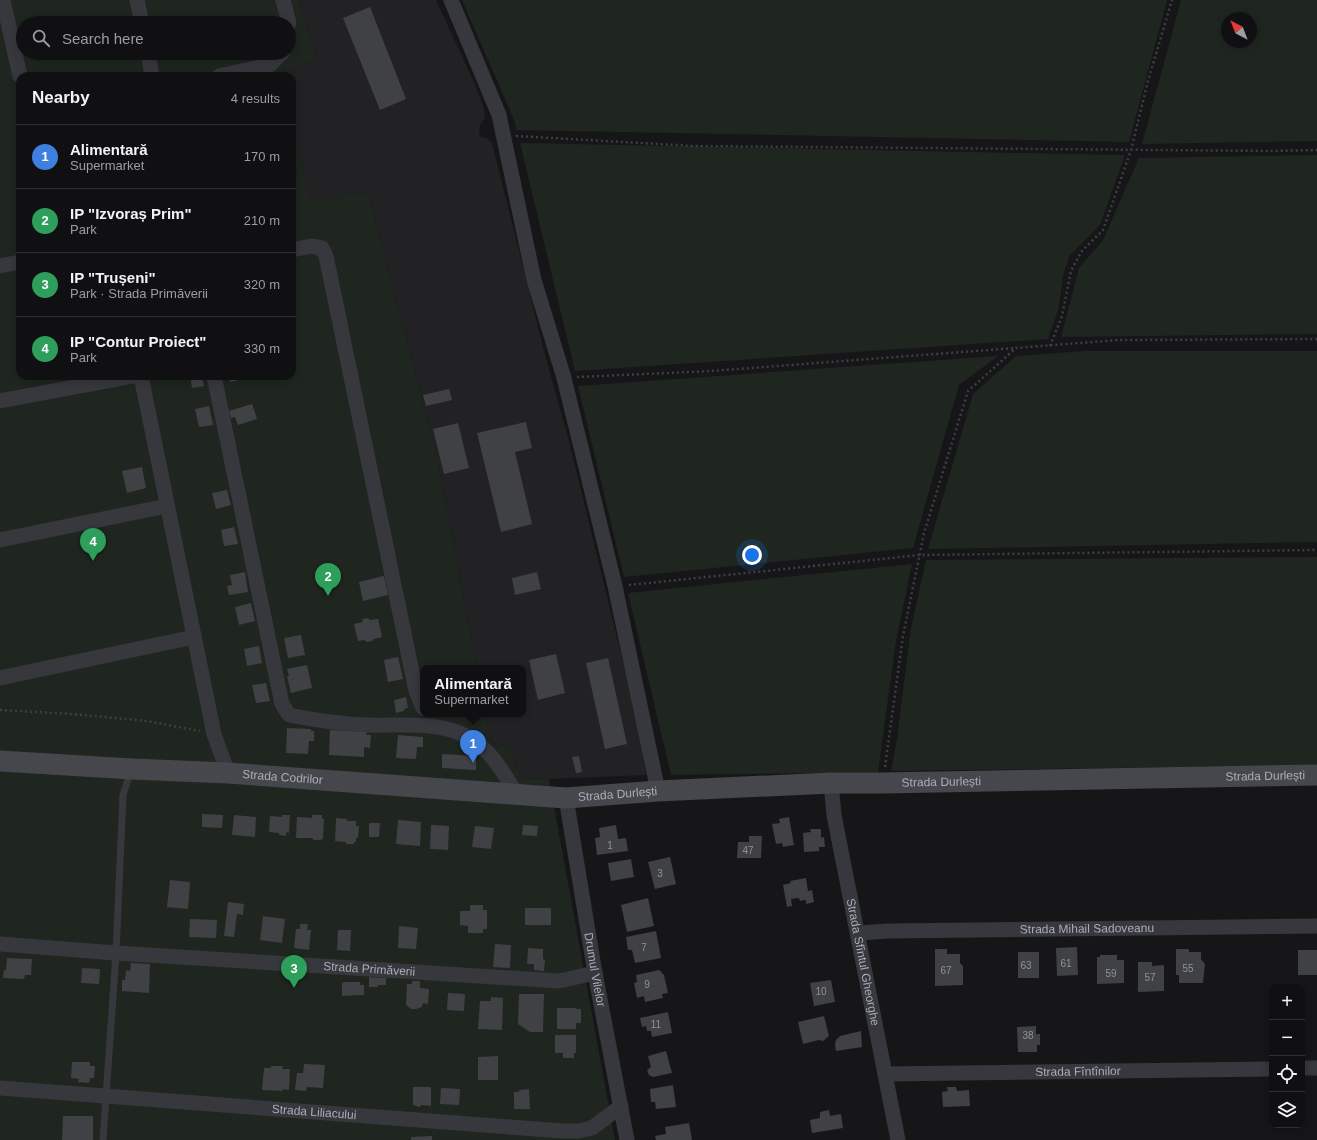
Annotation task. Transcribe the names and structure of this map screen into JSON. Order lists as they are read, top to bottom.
{
  "streets": {
    "street": [
      "Strada Durlești",
      "Strada Codrilor",
      "Strada Mihail Sadoveanu",
      "Strada Sfîntul Gheorghe",
      "Strada Primăverii",
      "Drumul Vilelor",
      "Strada Fîntînilor",
      "Strada Liliacului"
    ]
  },
  "crossings": [
    ["Strada Durlești", "Strada Codrilor"],
    ["Strada Durlești", "Strada Sfîntul Gheorghe"],
    ["Strada Durlești", "Drumul Vilelor"],
    ["Strada Codrilor", "Drumul Vilelor"],
    ["Strada Mihail Sadoveanu", "Strada Sfîntul Gheorghe"],
    ["Strada Sfîntul Gheorghe", "Strada Fîntînilor"],
    ["Strada Primăverii", "Drumul Vilelor"],
    ["Drumul Vilelor", "Strada Liliacului"]
  ],
  "house_numbers": [
    "1",
    "47",
    "3",
    "7",
    "61",
    "63",
    "55",
    "67",
    "59",
    "57",
    "9",
    "10",
    "11",
    "38"
  ],
  "north": "top left",
  "page": {
    "search": "Search here",
    "heading": ["Nearby", "4 results"],
    "list": [
      {
        "mark": "1",
        "name": "Alimentară",
        "note": "Supermarket",
        "value": "170 m"
      },
      {
        "mark": "2",
        "name": "IP \"Izvoraș Prim\"",
        "note": "Park",
        "value": "210 m"
      },
      {
        "mark": "3",
        "name": "IP \"Trușeni\"",
        "note": "Park · Strada Primăverii",
        "value": "320 m"
      },
      {
        "mark": "4",
        "name": "IP \"Contur Proiect\"",
        "note": "Park",
        "value": "330 m"
      }
    ],
    "pins": [
      "4",
      "2",
      "1",
      "3"
    ],
    "popup": ["Alimentară", "Supermarket"],
    "map_buttons": ["+", "−"]
  }
}
